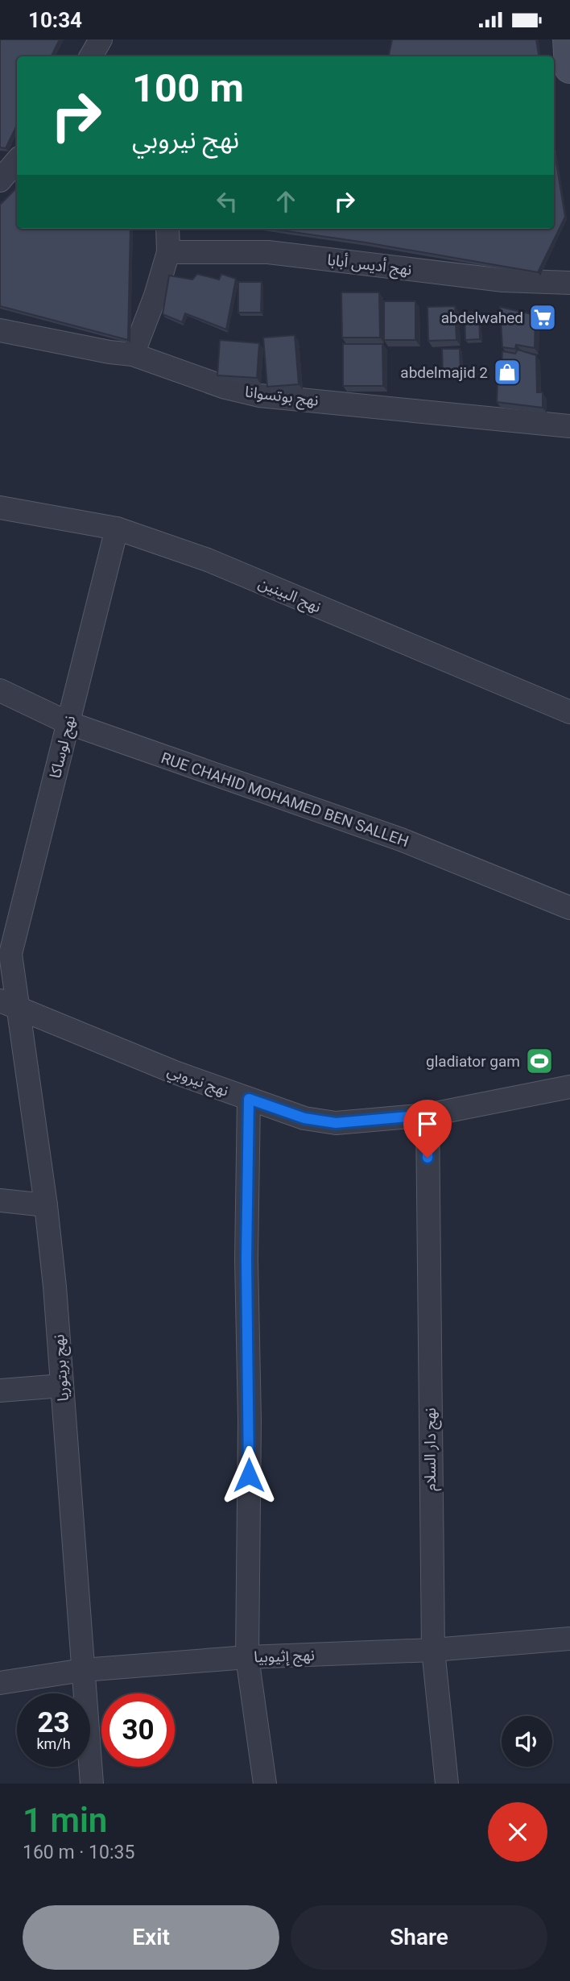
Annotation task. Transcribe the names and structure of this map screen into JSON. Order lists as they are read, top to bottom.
{
  "streets": {
    "street": [
      "نهج أديس أبابا",
      "نهج بوتسوانا",
      "نهج البينين",
      "نهج لوساكا",
      "RUE CHAHID MOHAMED BEN SALLEH",
      "نهج نيروبي",
      "نهج بريتوريا",
      "نهج دار السلام",
      "نهج إثيوبيا"
    ]
  },
  "crossings": [
    ["نهج البينين", "نهج لوساكا"],
    ["نهج لوساكا", "RUE CHAHID MOHAMED BEN SALLEH"],
    ["نهج لوساكا", "نهج بريتوريا"],
    ["نهج نيروبي", "نهج بريتوريا"],
    ["نهج نيروبي", "نهج دار السلام"],
    ["نهج بريتوريا", "نهج إثيوبيا"],
    ["نهج دار السلام", "نهج إثيوبيا"]
  ],
  "places": {
    "supermarket": ["abdelwahed"],
    "shop": ["abdelmajid 2"],
    "sports": ["gladiator gam"]
  },
  "page": {
    "status": "10:34",
    "turn": ["100 m", "نهج نيروبي"],
    "speed": "23 km/h",
    "limit": "30",
    "heading": ["1 min", "160 m · 10:35"],
    "buttons": ["Exit", "Share"]
  }
}
